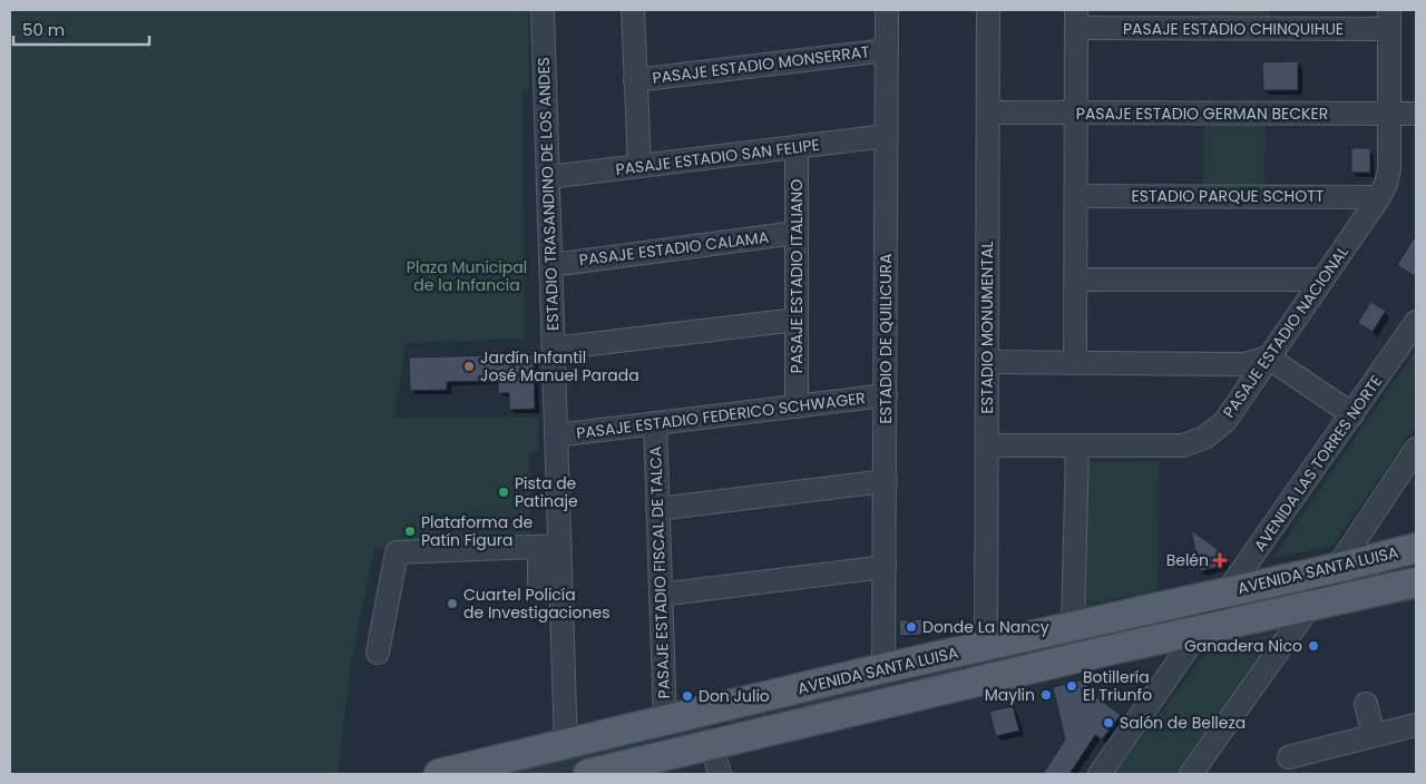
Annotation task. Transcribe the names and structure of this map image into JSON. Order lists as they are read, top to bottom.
{
  "streets": {
    "main road": ["AVENIDA SANTA LUISA"],
    "street": [
      "PASAJE ESTADIO CHINQUIHUE",
      "PASAJE ESTADIO MONSERRAT",
      "PASAJE ESTADIO GERMAN BECKER",
      "PASAJE ESTADIO SAN FELIPE",
      "ESTADIO TRASANDINO DE LOS ANDES",
      "ESTADIO PARQUE SCHOTT",
      "PASAJE ESTADIO CALAMA",
      "PASAJE ESTADIO ITALIANO",
      "ESTADIO MONUMENTAL",
      "PASAJE ESTADIO NACIONAL",
      "ESTADIO DE QUILICURA",
      "PASAJE ESTADIO FEDERICO SCHWAGER",
      "AVENIDA LAS TORRES NORTE",
      "PASAJE ESTADIO FISCAL DE TALCA"
    ]
  },
  "crossings": [
    ["PASAJE ESTADIO CHINQUIHUE", "PASAJE ESTADIO NACIONAL"],
    ["PASAJE ESTADIO MONSERRAT", "ESTADIO DE QUILICURA"],
    ["PASAJE ESTADIO GERMAN BECKER", "ESTADIO MONUMENTAL"],
    ["PASAJE ESTADIO GERMAN BECKER", "PASAJE ESTADIO NACIONAL"],
    ["PASAJE ESTADIO SAN FELIPE", "ESTADIO TRASANDINO DE LOS ANDES"],
    ["PASAJE ESTADIO SAN FELIPE", "PASAJE ESTADIO ITALIANO"],
    ["PASAJE ESTADIO SAN FELIPE", "ESTADIO DE QUILICURA"],
    ["ESTADIO TRASANDINO DE LOS ANDES", "PASAJE ESTADIO CALAMA"],
    ["ESTADIO TRASANDINO DE LOS ANDES", "PASAJE ESTADIO FEDERICO SCHWAGER"],
    ["ESTADIO TRASANDINO DE LOS ANDES", "AVENIDA SANTA LUISA"],
    ["ESTADIO PARQUE SCHOTT", "PASAJE ESTADIO NACIONAL"],
    ["PASAJE ESTADIO CALAMA", "PASAJE ESTADIO ITALIANO"],
    ["PASAJE ESTADIO ITALIANO", "PASAJE ESTADIO FEDERICO SCHWAGER"],
    ["ESTADIO MONUMENTAL", "PASAJE ESTADIO NACIONAL"],
    ["ESTADIO MONUMENTAL", "AVENIDA SANTA LUISA"],
    ["ESTADIO DE QUILICURA", "PASAJE ESTADIO FEDERICO SCHWAGER"],
    ["ESTADIO DE QUILICURA", "AVENIDA SANTA LUISA"],
    ["PASAJE ESTADIO FEDERICO SCHWAGER", "PASAJE ESTADIO FISCAL DE TALCA"],
    ["AVENIDA LAS TORRES NORTE", "AVENIDA SANTA LUISA"],
    ["AVENIDA SANTA LUISA", "PASAJE ESTADIO FISCAL DE TALCA"]
  ],
  "parks": ["Plaza Municipal de la Infancia"],
  "places": {
    "other": [
      "Jardín Infantil José Manuel Parada",
      "Pista de Patinaje",
      "Plataforma de Patín Figura",
      "Cuartel Policía de Investigaciones",
      "Donde La Nancy",
      "Ganadera Nico",
      "Botillería El Triunfo",
      "Maylin",
      "Don Julio",
      "Salón de Belleza"
    ],
    "health": ["Belén"]
  },
  "scale_bar": "50 m"
}
